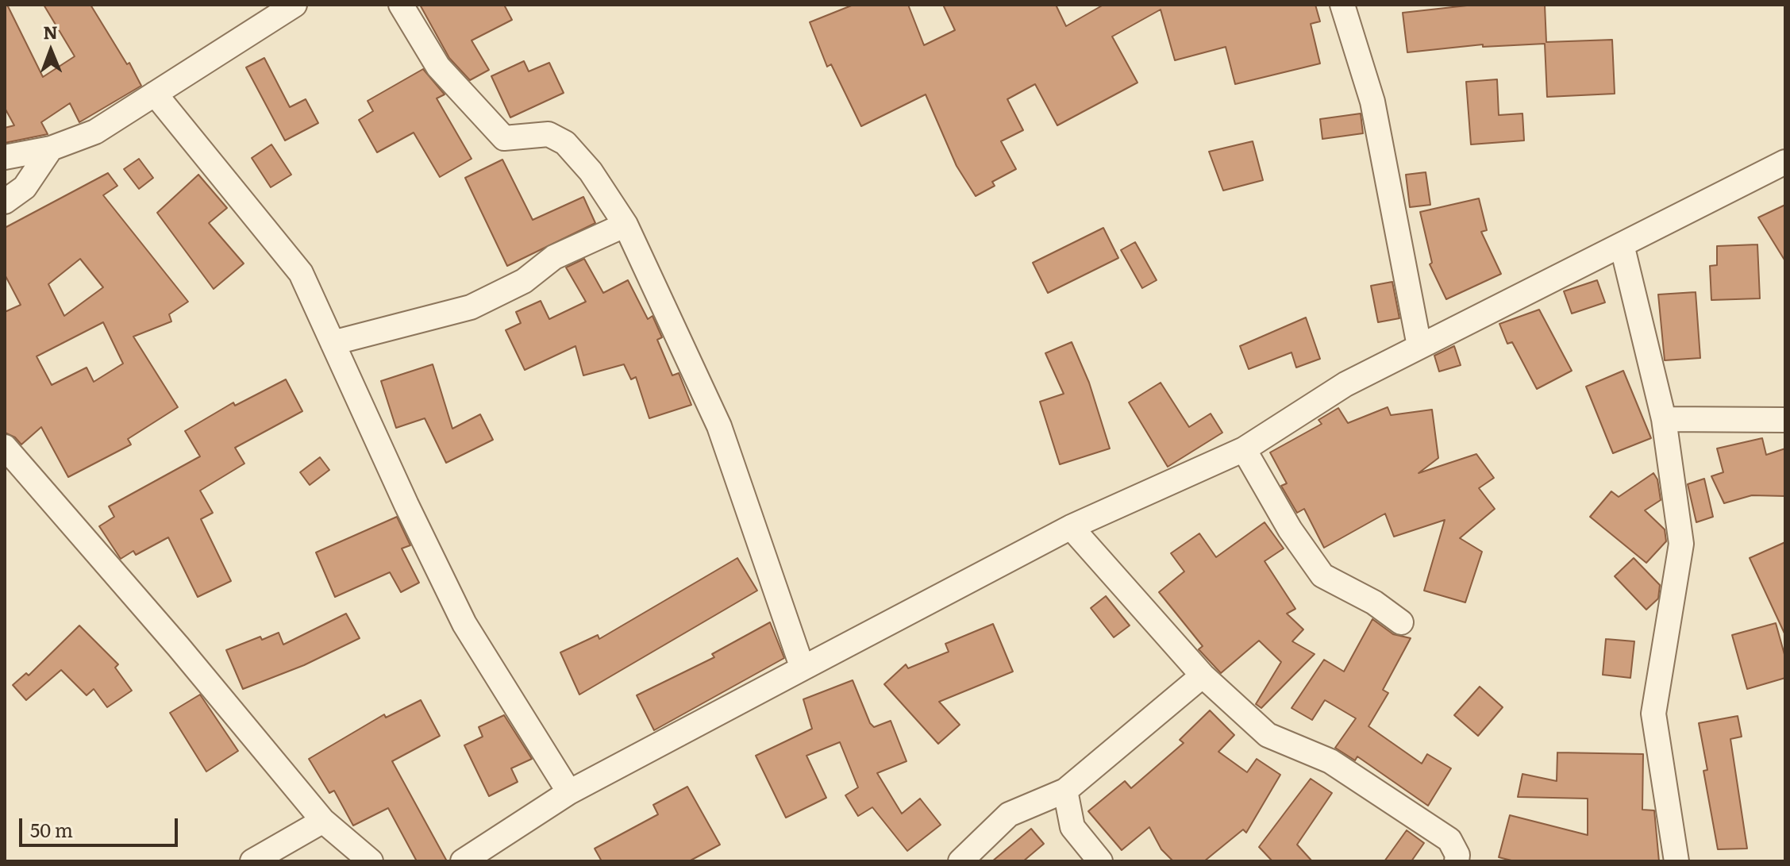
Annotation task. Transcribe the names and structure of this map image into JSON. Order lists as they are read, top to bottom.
{
  "scale_bar": "50 m",
  "north": "top"
}
